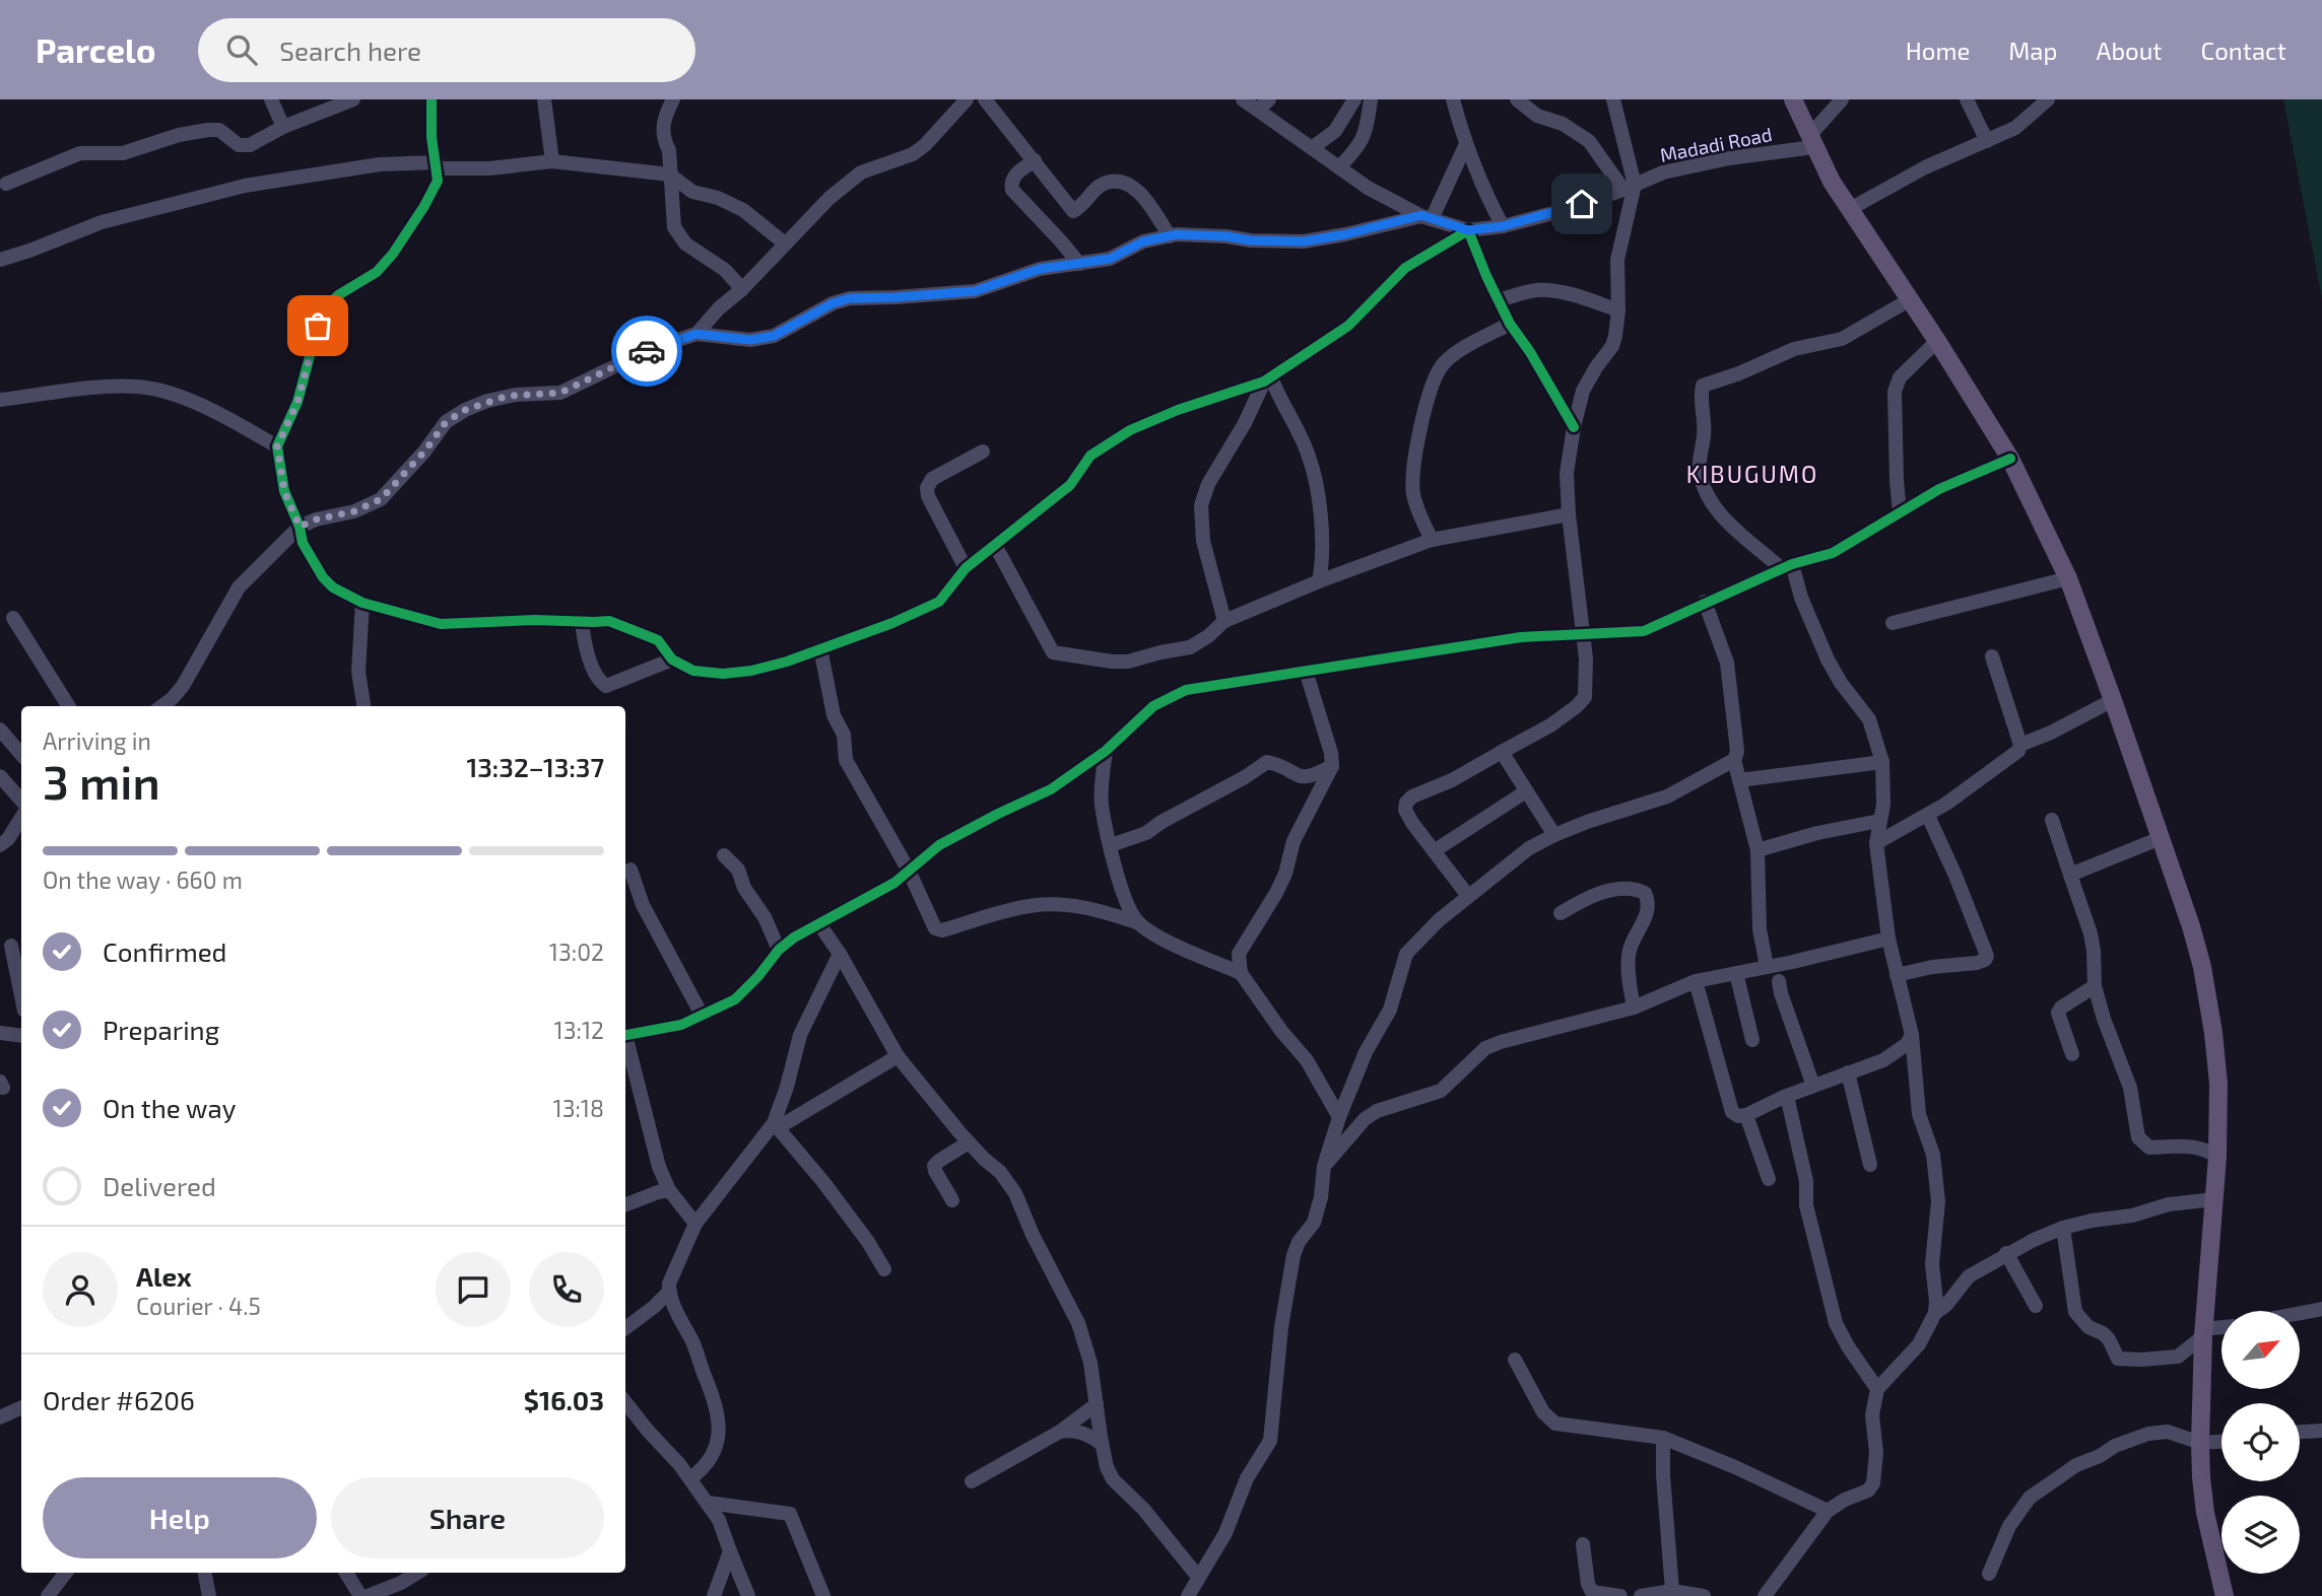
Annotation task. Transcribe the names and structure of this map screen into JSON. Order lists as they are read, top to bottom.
{
  "streets": {
    "street": ["Madadi Road"]
  },
  "districts": ["KIBUGUMO"],
  "north": "top right",
  "page": {
    "header": "Parcelo",
    "search": "Search here",
    "nav": [
      "Home",
      "Map",
      "About",
      "Contact"
    ],
    "heading": ["3 min", "Arriving in", "13:32–13:37"],
    "panel": [
      "Alex",
      "Courier · 4.5",
      "Order #6206",
      "$16.03"
    ],
    "bar": "On the way · 660 m",
    "list": [
      ["Confirmed", "13:02"],
      ["Preparing", "13:12"],
      ["On the way", "13:18"],
      "Delivered"
    ],
    "buttons": ["Help", "Share"]
  }
}
